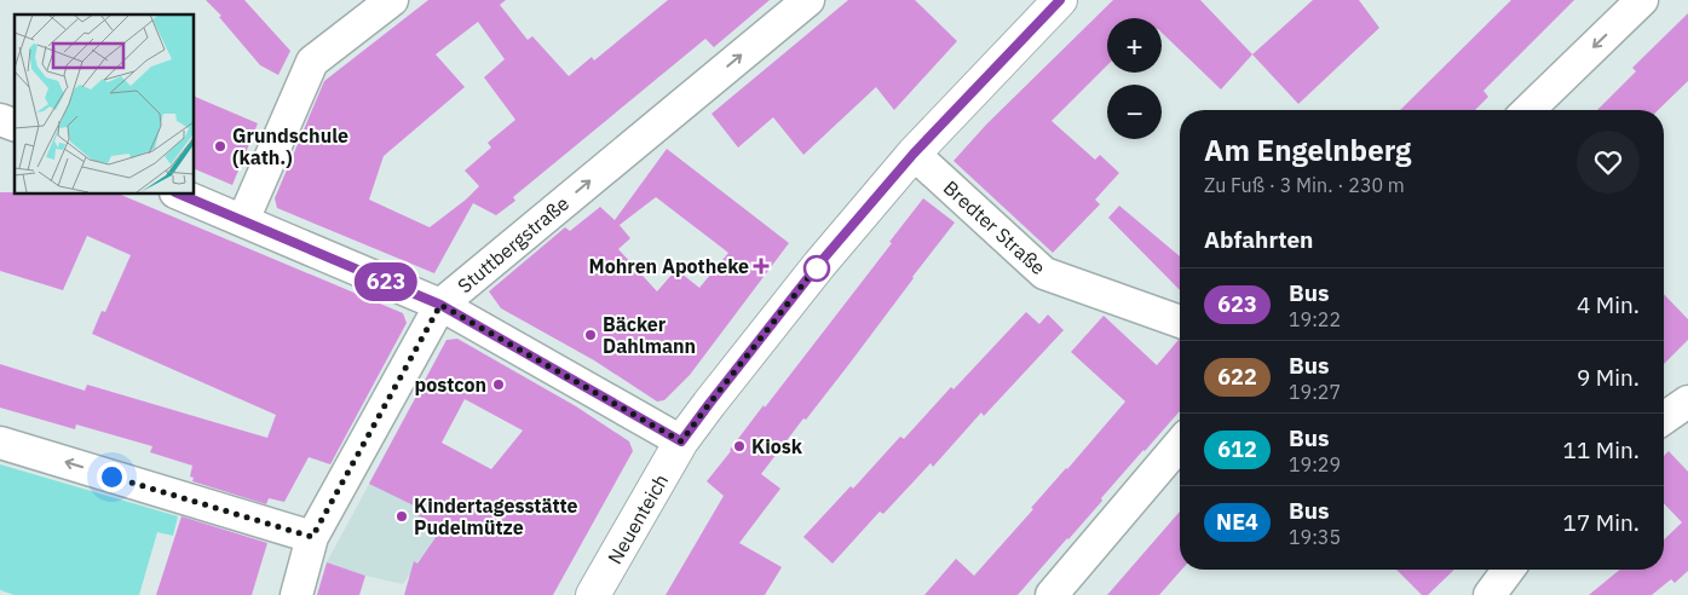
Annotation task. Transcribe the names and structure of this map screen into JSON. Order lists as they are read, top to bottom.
{
  "streets": {
    "street": ["Bredter Straße", "Stuttbergstraße", "Neuenteich"]
  },
  "crossings": [
    ["Bredter Straße", "Neuenteich"]
  ],
  "places": {
    "other": [
      "Grundschule (kath.)",
      "Bäcker Dahlmann",
      "postcon",
      "Kiosk",
      "Kindertagesstätte Pudelmütze"
    ],
    "health": ["Mohren Apotheke"]
  },
  "lines": ["bus line 623"],
  "page": {
    "on_map": "623",
    "map_buttons": ["+", "−"],
    "heading": [
      ["Am Engelnberg", "Zu Fuß · 3 Min. · 230 m"],
      "Abfahrten"
    ],
    "list": [
      {
        "mark": "623",
        "name": "Bus",
        "note": "19:22",
        "value": "4 Min."
      },
      {
        "mark": "622",
        "name": "Bus",
        "note": "19:27",
        "value": "9 Min."
      },
      {
        "mark": "612",
        "name": "Bus",
        "note": "19:29",
        "value": "11 Min."
      },
      {
        "mark": "NE4",
        "name": "Bus",
        "note": "19:35",
        "value": "17 Min."
      }
    ]
  }
}
